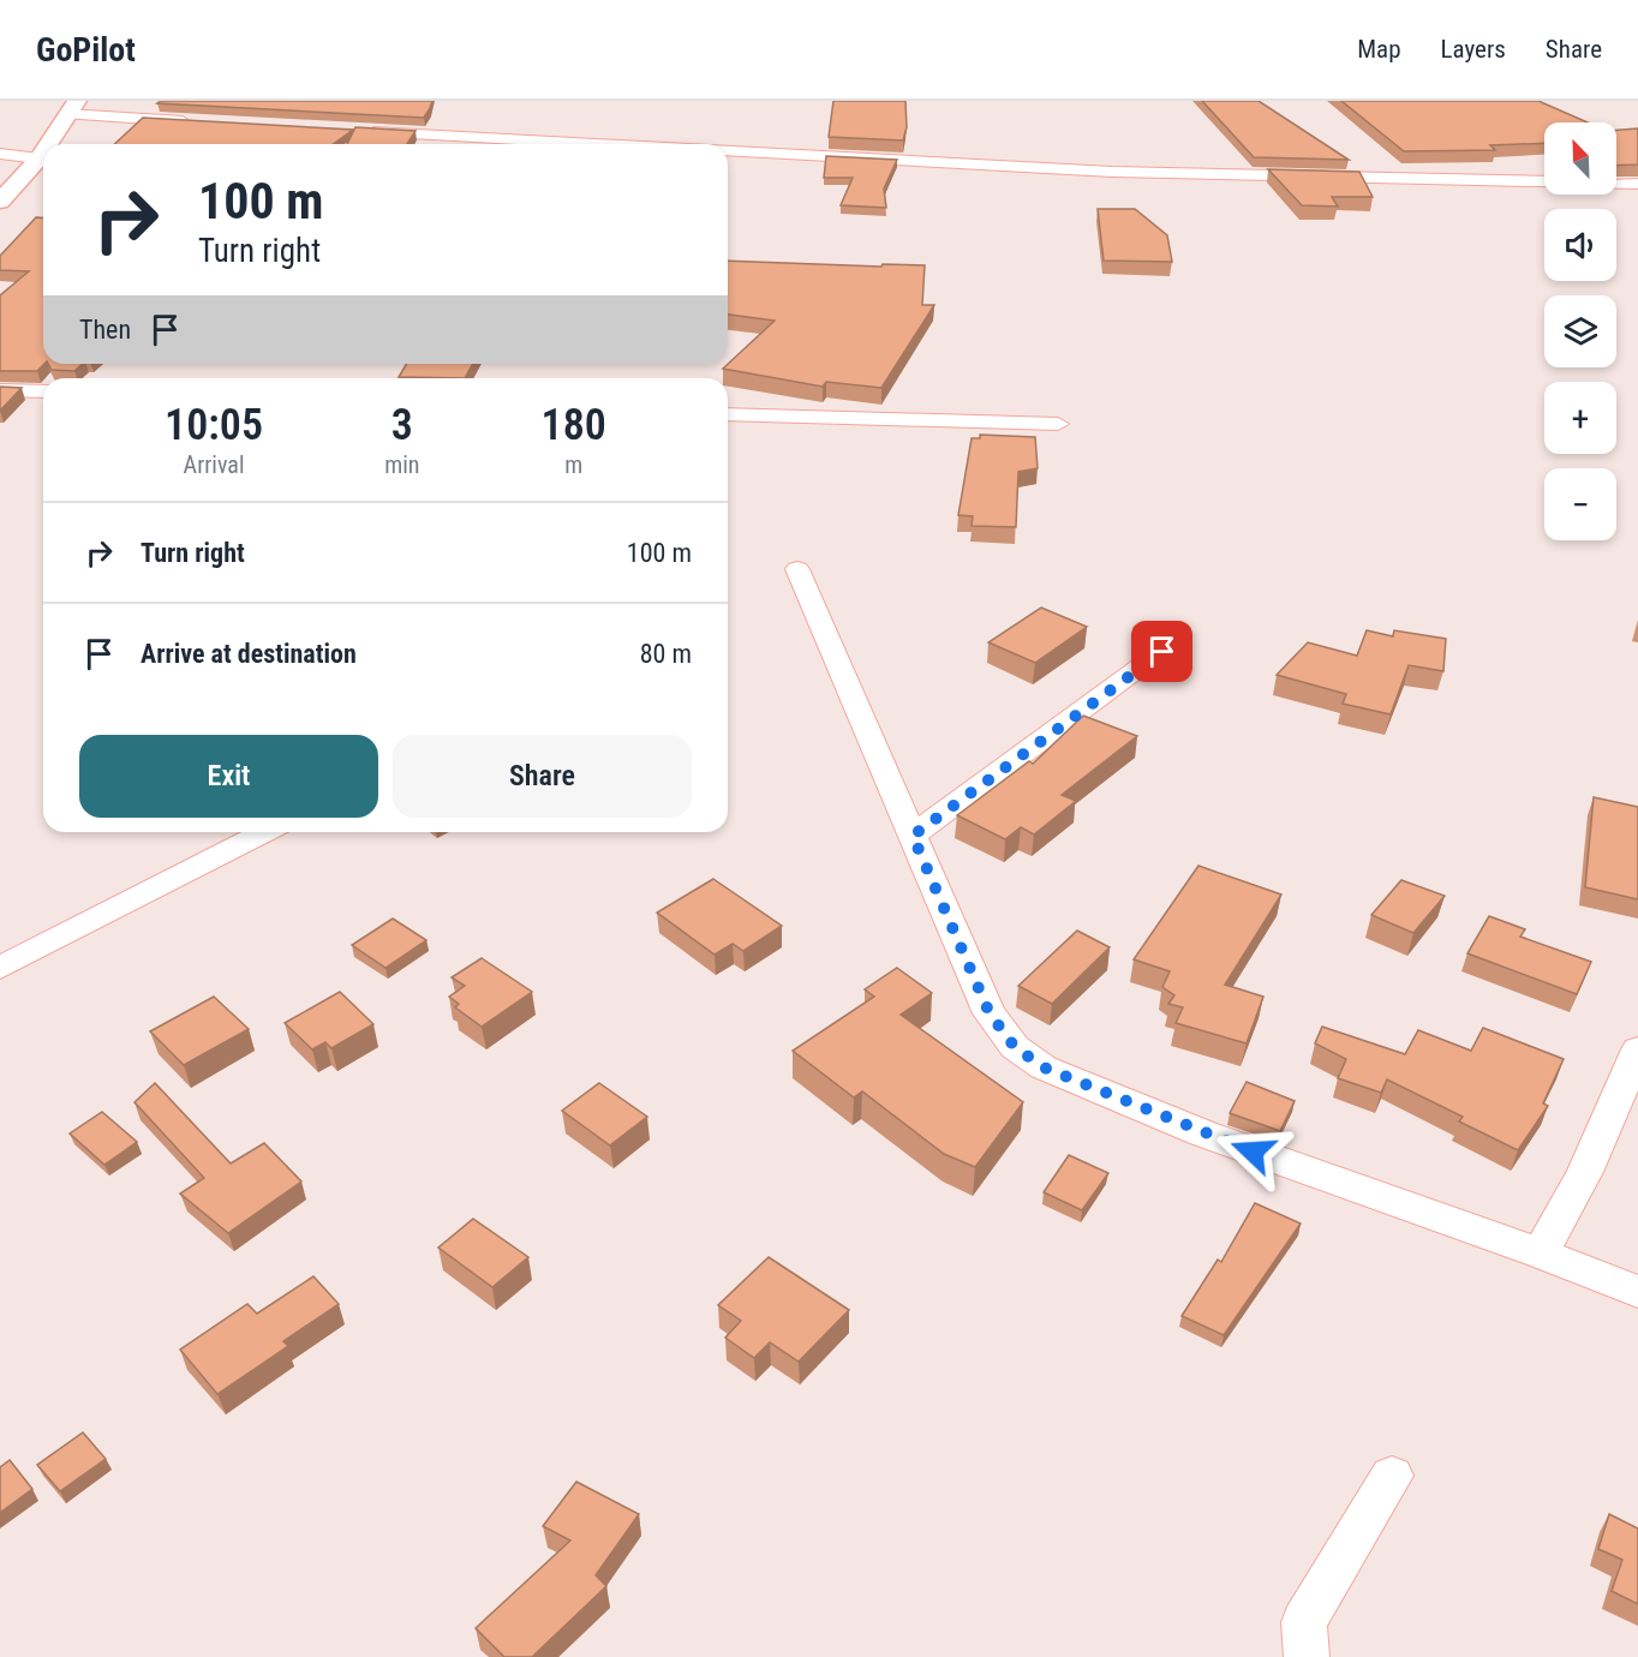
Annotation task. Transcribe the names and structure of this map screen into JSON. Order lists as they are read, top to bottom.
{
  "north": "top left",
  "page": {
    "header": "GoPilot",
    "nav": ["Map", "Layers", "Share"],
    "map_buttons": ["+", "−"],
    "turn": ["100 m", "Turn right"],
    "then": "Then",
    "eta": [
      "10:05",
      "Arrival",
      "3",
      "min",
      "180",
      "m"
    ],
    "list": [
      {
        "name": "Turn right",
        "value": "100 m"
      },
      {
        "name": "Arrive at destination",
        "value": "80 m"
      }
    ],
    "buttons": ["Exit", "Share"]
  }
}
